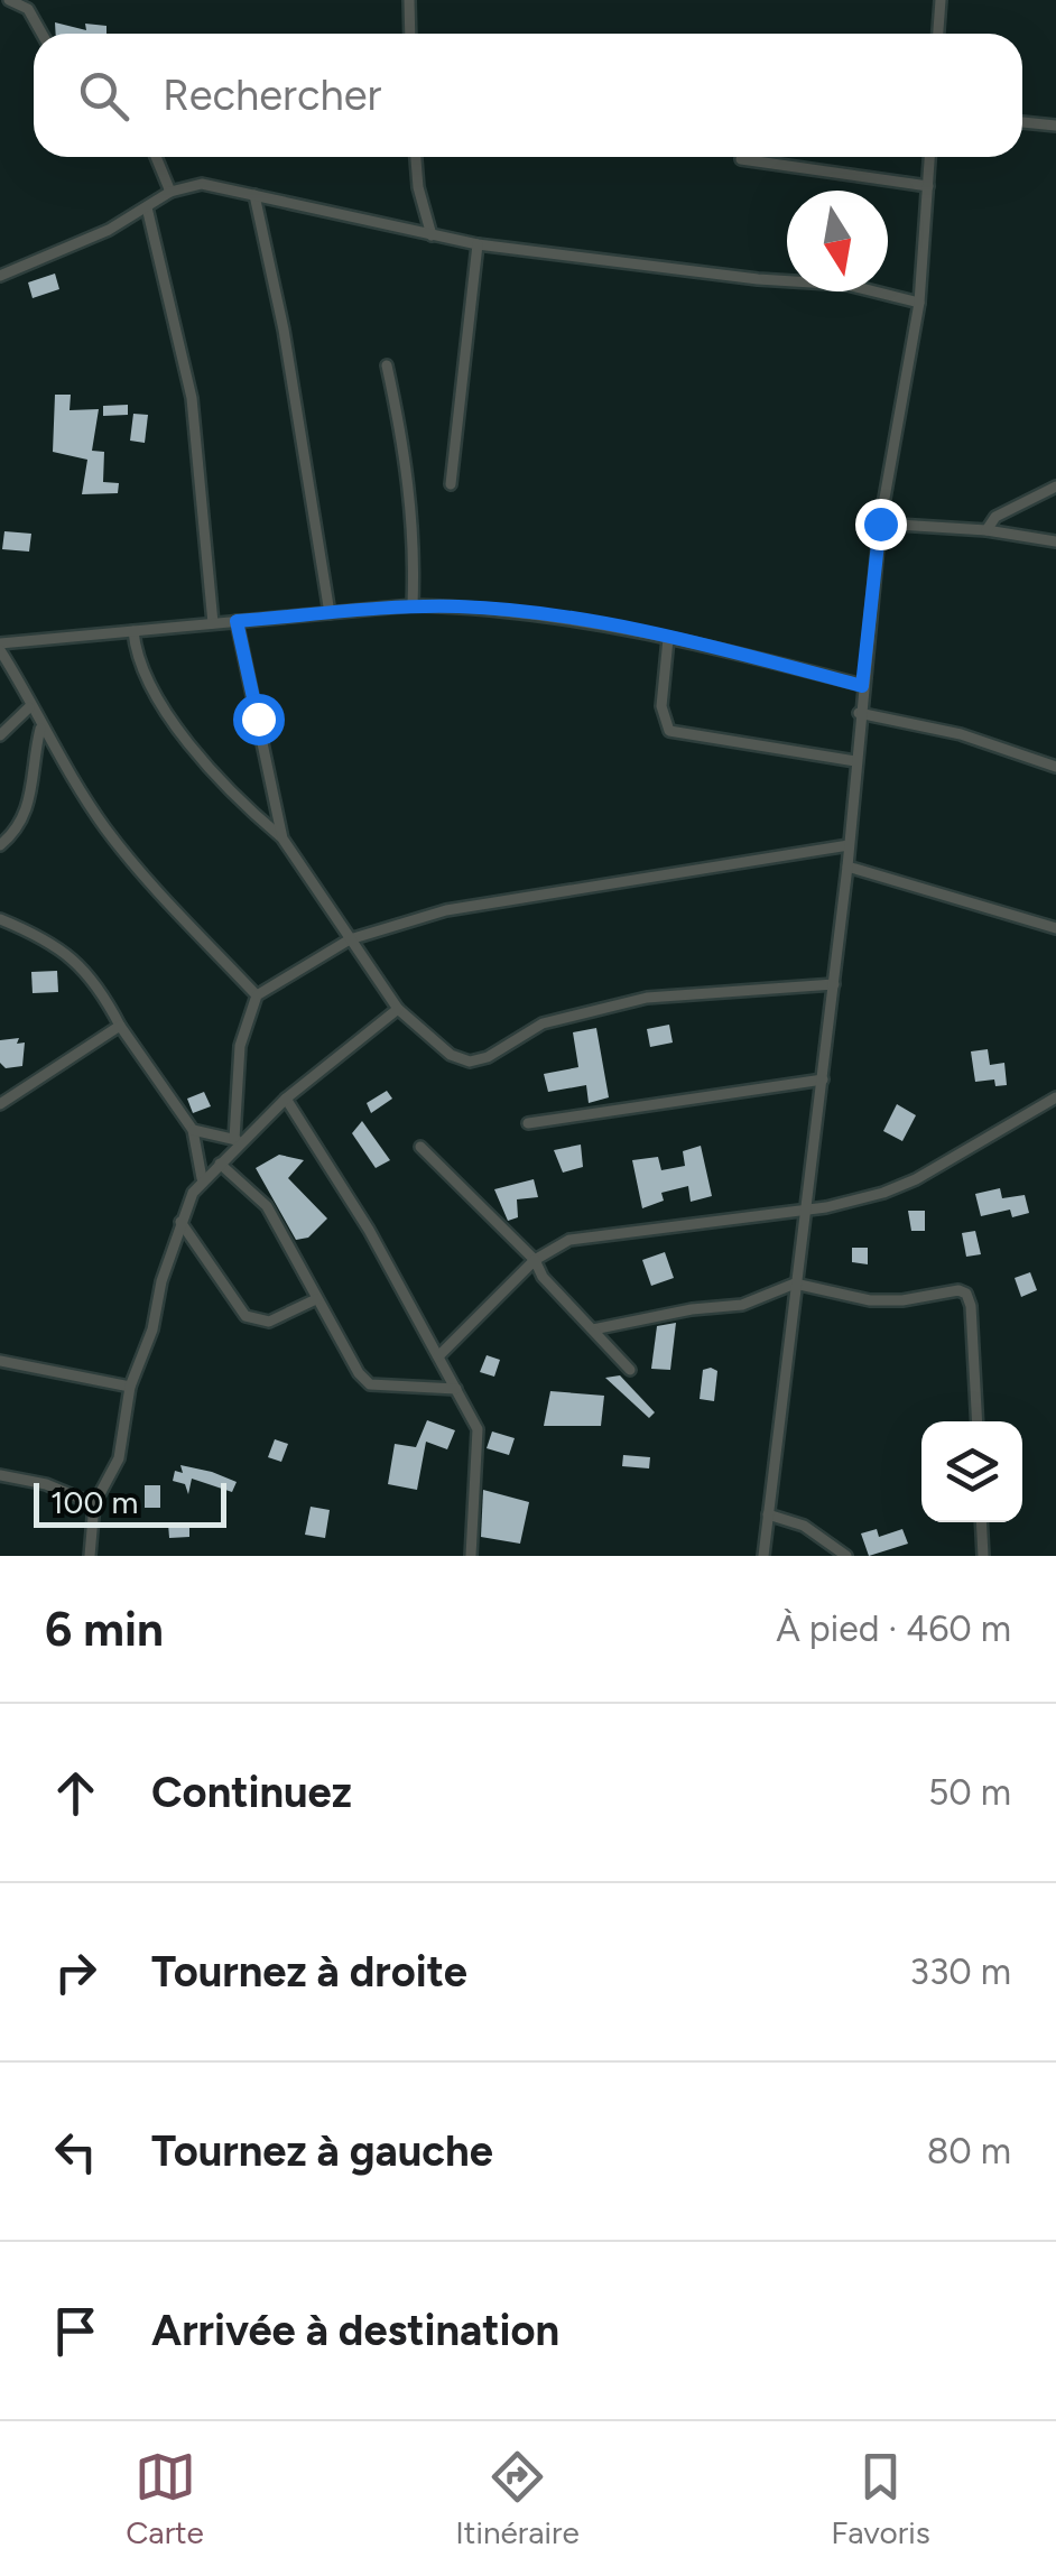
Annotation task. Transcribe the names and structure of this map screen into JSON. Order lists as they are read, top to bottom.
{
  "scale_bar": "100 m",
  "north": "bottom",
  "page": {
    "search": "Rechercher",
    "scale": "100 m",
    "heading": ["6 min", "À pied · 460 m"],
    "list": [
      ["Continuez", "50 m"],
      ["Tournez à droite", "330 m"],
      ["Tournez à gauche", "80 m"],
      "Arrivée à destination"
    ],
    "nav": ["Carte", "Itinéraire", "Favoris"]
  }
}
